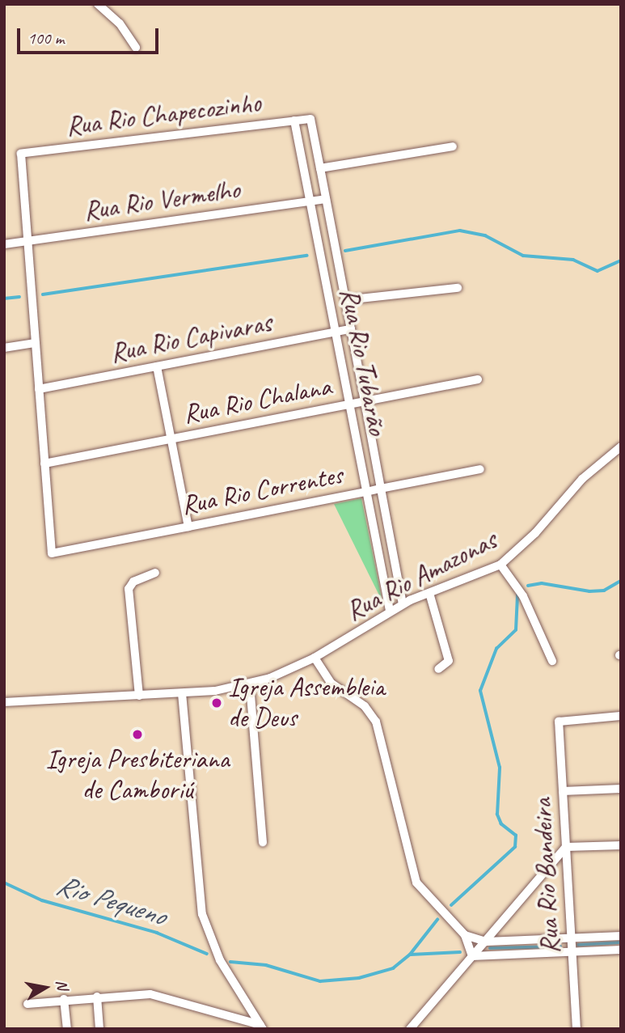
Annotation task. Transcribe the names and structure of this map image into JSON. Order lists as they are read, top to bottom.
{
  "streets": {
    "street": [
      "Rua Rio Chapecozinho",
      "Rua Rio Vermelho",
      "Rua Rio Capivaras",
      "Rua Rio Tubarão",
      "Rua Rio Chalana",
      "Rua Rio Correntes",
      "Rua Rio Amazonas",
      "Rua Rio Bandeira"
    ]
  },
  "crossings": [
    ["Rua Rio Chapecozinho", "Rua Rio Vermelho"],
    ["Rua Rio Chapecozinho", "Rua Rio Tubarão"],
    ["Rua Rio Vermelho", "Rua Rio Tubarão"],
    ["Rua Rio Capivaras", "Rua Rio Tubarão"],
    ["Rua Rio Tubarão", "Rua Rio Chalana"],
    ["Rua Rio Tubarão", "Rua Rio Correntes"],
    ["Rua Rio Tubarão", "Rua Rio Amazonas"],
    ["Rua Rio Chalana", "Rua Rio Correntes"]
  ],
  "water": ["Rio Pequeno"],
  "places": ["Igreja Assembleia de Deus", "Igreja Presbiteriana de Camboriú"],
  "scale_bar": "100 m",
  "north": "right"
}
